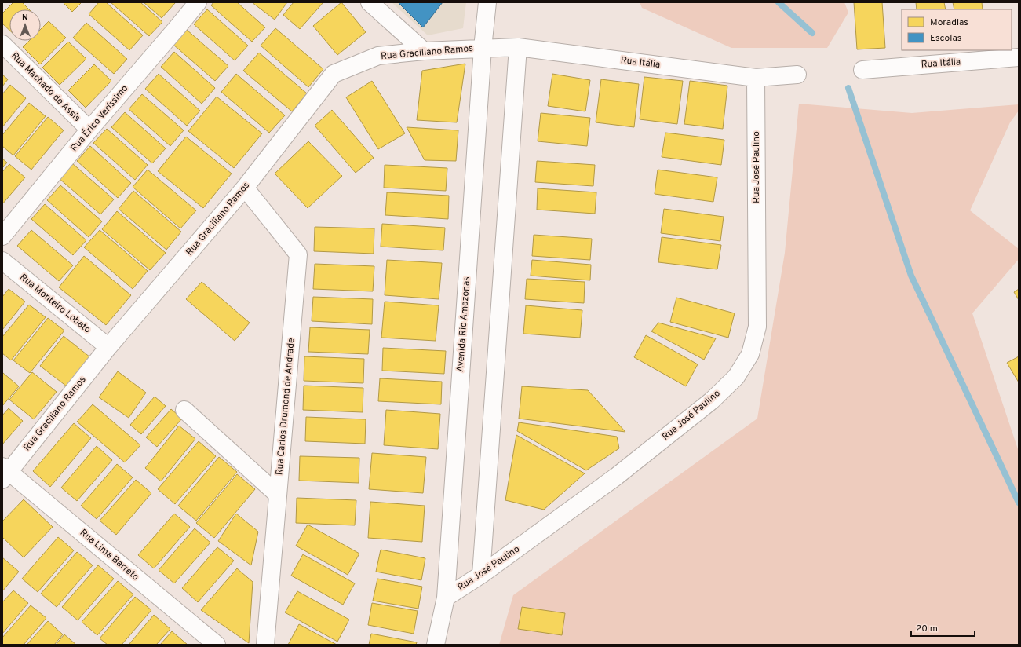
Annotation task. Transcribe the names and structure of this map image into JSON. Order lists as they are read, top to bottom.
{
  "streets": {
    "street": [
      "Rua Graciliano Ramos",
      "Rua Itália",
      "Rua Machado de Assis",
      "Rua Érico Veríssimo",
      "Rua José Paulino",
      "Rua Monteiro Lobato",
      "Avenida Rio Amazonas",
      "Rua Carlos Drumond de Andrade",
      "Rua Lima Barreto"
    ]
  },
  "crossings": [
    ["Rua Graciliano Ramos", "Rua Itália"],
    ["Rua Graciliano Ramos", "Rua Monteiro Lobato"],
    ["Rua Graciliano Ramos", "Avenida Rio Amazonas"],
    ["Rua Graciliano Ramos", "Rua Carlos Drumond de Andrade"],
    ["Rua Graciliano Ramos", "Rua Lima Barreto"],
    ["Rua Itália", "Rua José Paulino"],
    ["Rua Itália", "Avenida Rio Amazonas"],
    ["Rua Machado de Assis", "Rua Érico Veríssimo"],
    ["Rua José Paulino", "Avenida Rio Amazonas"]
  ],
  "legend": ["Moradias", "Escolas"],
  "scale_bar": "20 m",
  "north": "top"
}
